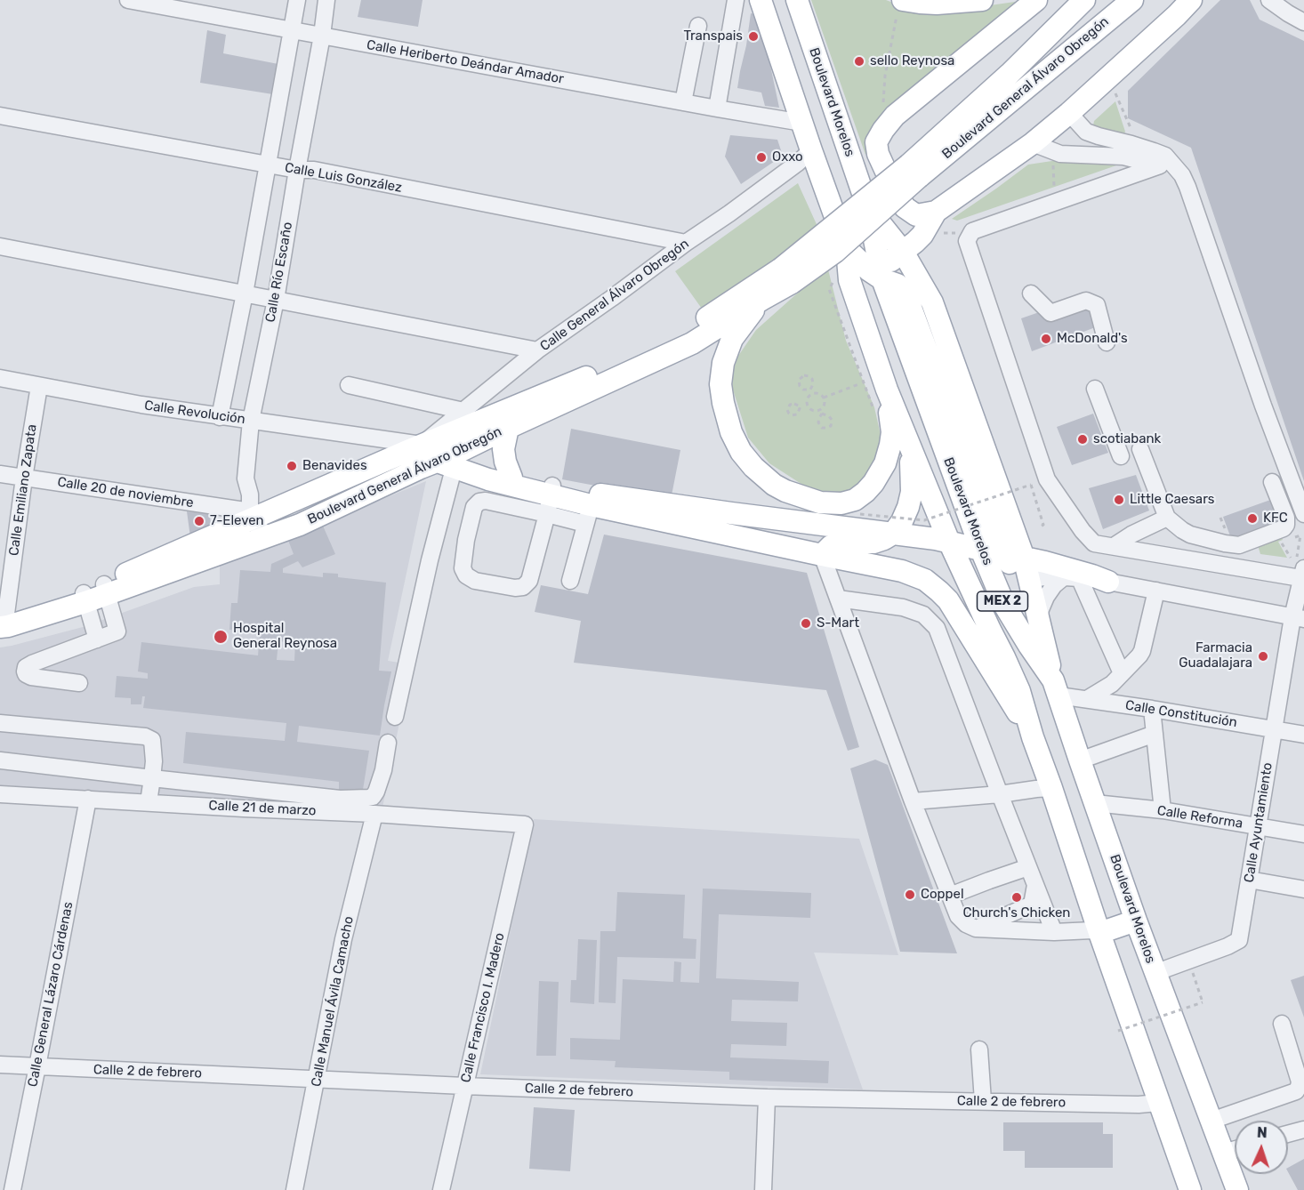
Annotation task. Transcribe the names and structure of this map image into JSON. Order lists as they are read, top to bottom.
{
  "streets": {
    "main road": ["Boulevard General Álvaro Obregón", "Boulevard Morelos", "MEX 2"],
    "street": [
      "Calle Heriberto Deándar Amador",
      "Calle Luis González",
      "Calle Río Escaño",
      "Calle General Álvaro Obregón",
      "Calle Revolución",
      "Calle Emiliano Zapata",
      "Calle 20 de noviembre",
      "Calle Constitución",
      "Calle 21 de marzo",
      "Calle Reforma",
      "Calle Ayuntamiento",
      "Calle General Lázaro Cárdenas",
      "Calle Manuel Ávila Camacho",
      "Calle Francisco I. Madero",
      "Calle 2 de febrero"
    ]
  },
  "crossings": [
    ["Calle Heriberto Deándar Amador", "Boulevard Morelos"],
    ["Calle Heriberto Deándar Amador", "Calle Río Escaño"],
    ["Boulevard General Álvaro Obregón", "Calle Río Escaño"],
    ["Boulevard General Álvaro Obregón", "Calle General Álvaro Obregón"],
    ["Boulevard General Álvaro Obregón", "Calle Revolución"],
    ["Boulevard General Álvaro Obregón", "Calle Emiliano Zapata"],
    ["Boulevard General Álvaro Obregón", "Calle 20 de noviembre"],
    ["Boulevard Morelos", "Calle General Álvaro Obregón"],
    ["Boulevard Morelos", "Calle Constitución"],
    ["Boulevard Morelos", "Calle Reforma"],
    ["Boulevard Morelos", "Calle Ayuntamiento"],
    ["Boulevard Morelos", "Calle 2 de febrero"],
    ["Calle Luis González", "Calle Río Escaño"],
    ["Calle Luis González", "Calle General Álvaro Obregón"],
    ["Calle Río Escaño", "Calle Revolución"],
    ["Calle Río Escaño", "Calle 20 de noviembre"],
    ["Calle General Álvaro Obregón", "Calle Revolución"],
    ["Calle Revolución", "Calle Emiliano Zapata"],
    ["Calle Emiliano Zapata", "Calle 20 de noviembre"],
    ["Calle Constitución", "Calle Ayuntamiento"],
    ["Calle 21 de marzo", "Calle General Lázaro Cárdenas"],
    ["Calle 21 de marzo", "Calle Manuel Ávila Camacho"],
    ["Calle 21 de marzo", "Calle Francisco I. Madero"],
    ["Calle Reforma", "Calle Ayuntamiento"],
    ["Calle General Lázaro Cárdenas", "Calle 2 de febrero"],
    ["Calle Manuel Ávila Camacho", "Calle 2 de febrero"],
    ["Calle Francisco I. Madero", "Calle 2 de febrero"]
  ],
  "places": [
    "Transpais",
    "sello Reynosa",
    "Oxxo",
    "McDonald's",
    "scotiabank",
    "Benavides",
    "Little Caesars",
    "KFC",
    "7-Eleven",
    "S-Mart",
    "Hospital General Reynosa",
    "Farmacia Guadalajara",
    "Coppel",
    "Church's Chicken"
  ],
  "north": "top"
}
